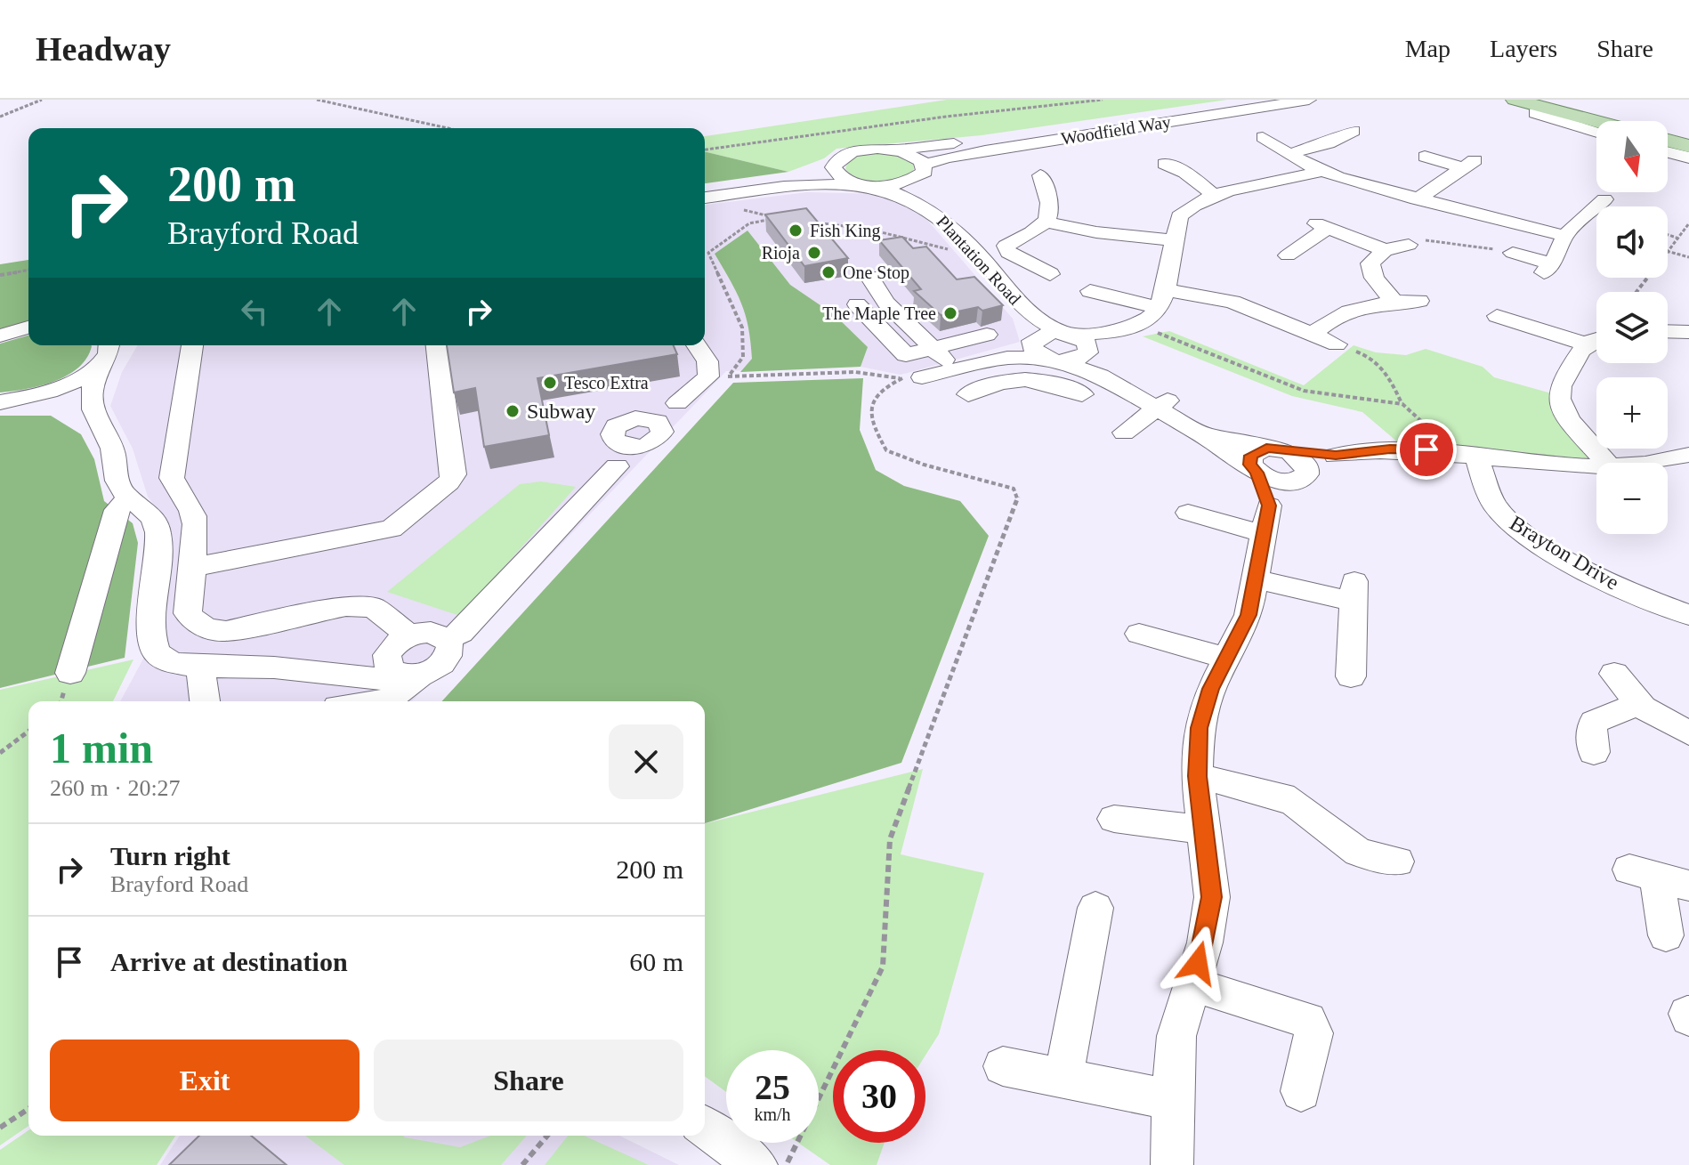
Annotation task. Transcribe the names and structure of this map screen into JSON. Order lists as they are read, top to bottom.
{
  "streets": {
    "street": ["Woodfield Way", "Plantation Road", "Brayton Drive"]
  },
  "crossings": [
    ["Woodfield Way", "Plantation Road"]
  ],
  "places": [
    "Fish King",
    "Rioja",
    "One Stop",
    "The Maple Tree",
    "Tesco Extra",
    "Subway"
  ],
  "north": "bottom",
  "page": {
    "header": "Headway",
    "nav": ["Map", "Layers", "Share"],
    "map_buttons": ["+", "−"],
    "turn": ["200 m", "Brayford Road"],
    "heading": ["1 min", "260 m · 20:27"],
    "list": [
      {
        "name": "Turn right",
        "note": "Brayford Road",
        "value": "200 m"
      },
      {
        "name": "Arrive at destination",
        "value": "60 m"
      }
    ],
    "buttons": ["Exit", "Share"],
    "speed": "25 km/h",
    "limit": "30"
  }
}
